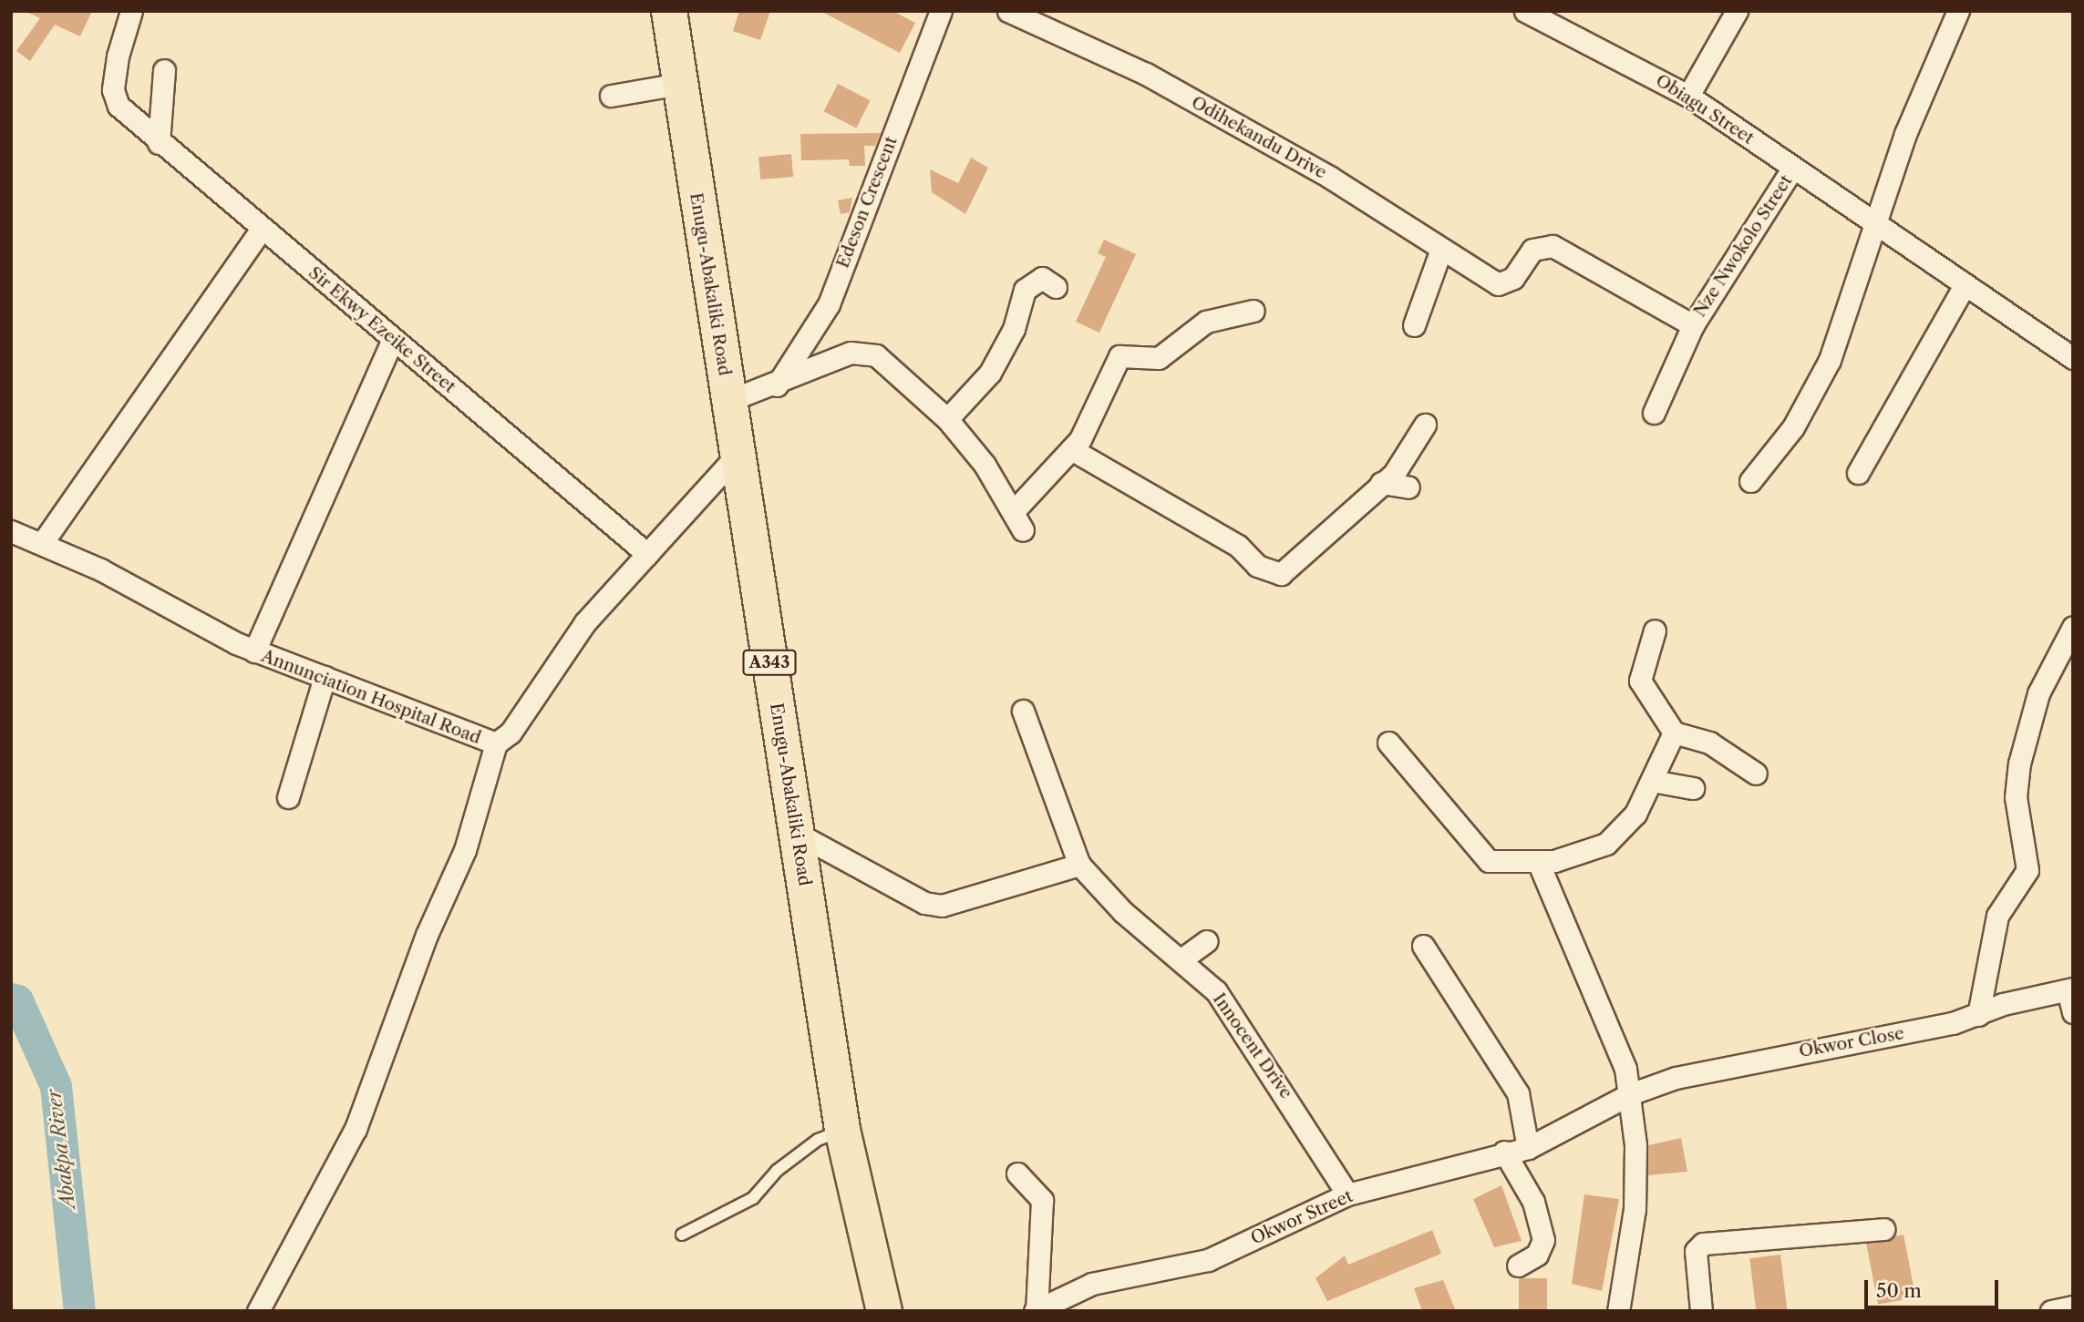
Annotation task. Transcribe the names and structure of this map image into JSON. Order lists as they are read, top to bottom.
{
  "streets": {
    "highway": ["Enugu-Abakaliki Road", "A343"],
    "street": [
      "Obiagu Street",
      "Odihekandu Drive",
      "Edeson Crescent",
      "Nze Nwokolo Street",
      "Sir Ekwy Ezeike Street",
      "Annunciation Hospital Road",
      "Okwor Close",
      "Innocent Drive",
      "Okwor Street"
    ]
  },
  "crossings": [
    ["Obiagu Street", "Nze Nwokolo Street"],
    ["Odihekandu Drive", "Nze Nwokolo Street"],
    ["Enugu-Abakaliki Road", "Annunciation Hospital Road"],
    ["Sir Ekwy Ezeike Street", "Annunciation Hospital Road"],
    ["Okwor Close", "Okwor Street"],
    ["Innocent Drive", "Okwor Street"]
  ],
  "water": ["Abakpa River"],
  "scale_bar": "50 m"
}
